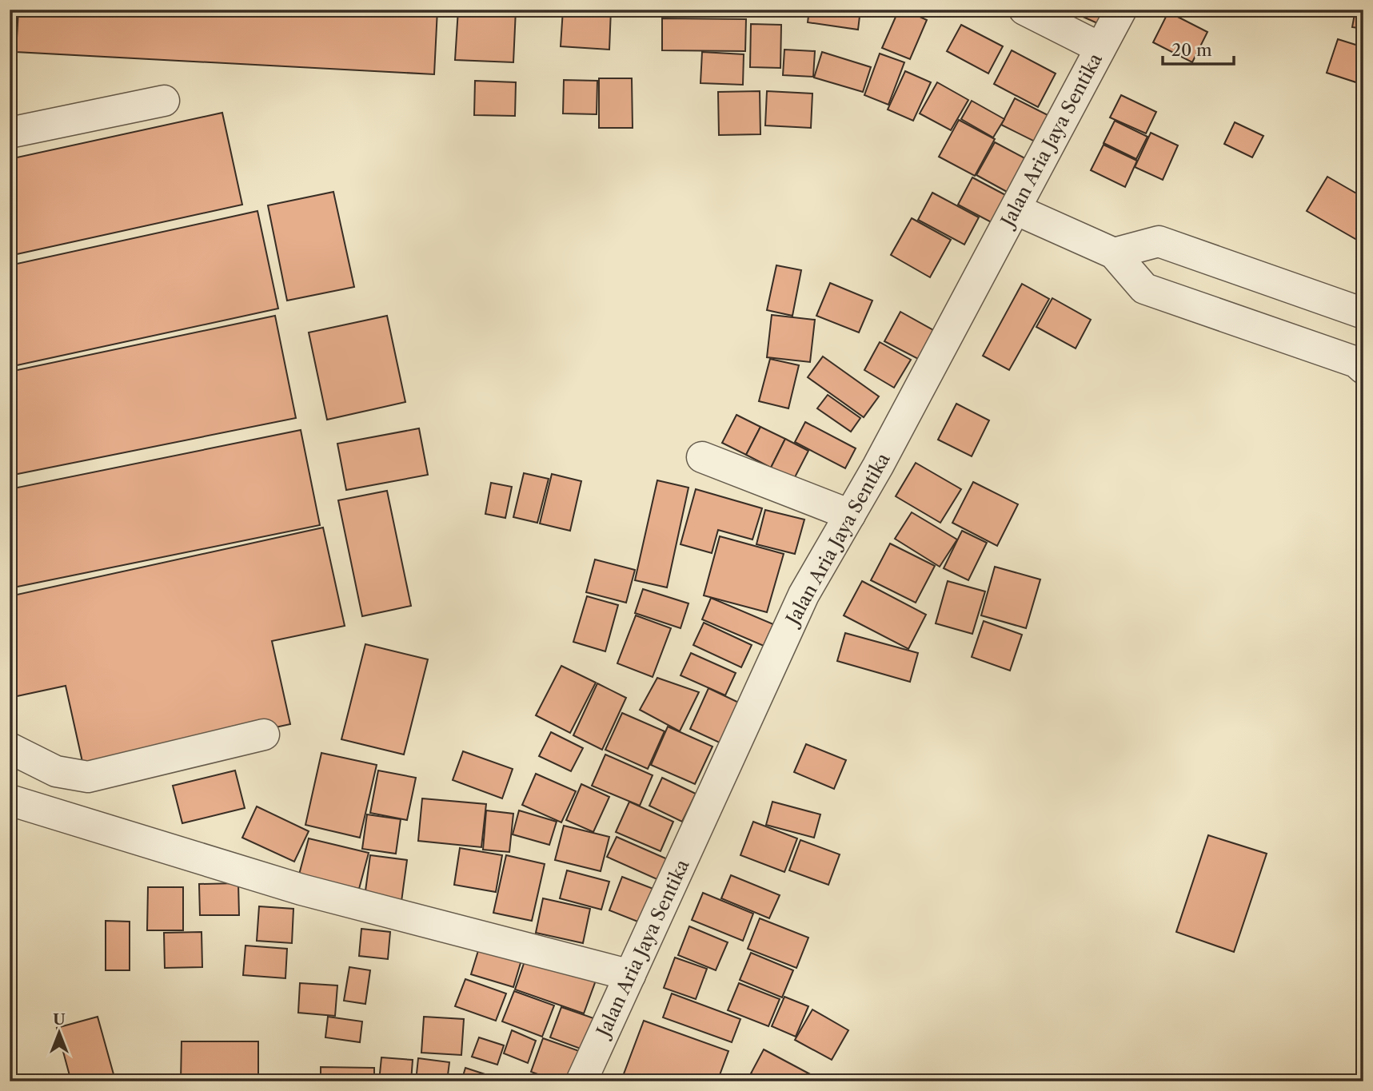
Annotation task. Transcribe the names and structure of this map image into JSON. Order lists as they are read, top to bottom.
{
  "streets": {
    "street": ["Jalan Aria Jaya Sentika"]
  },
  "scale_bar": "20 m",
  "north": "top"
}
